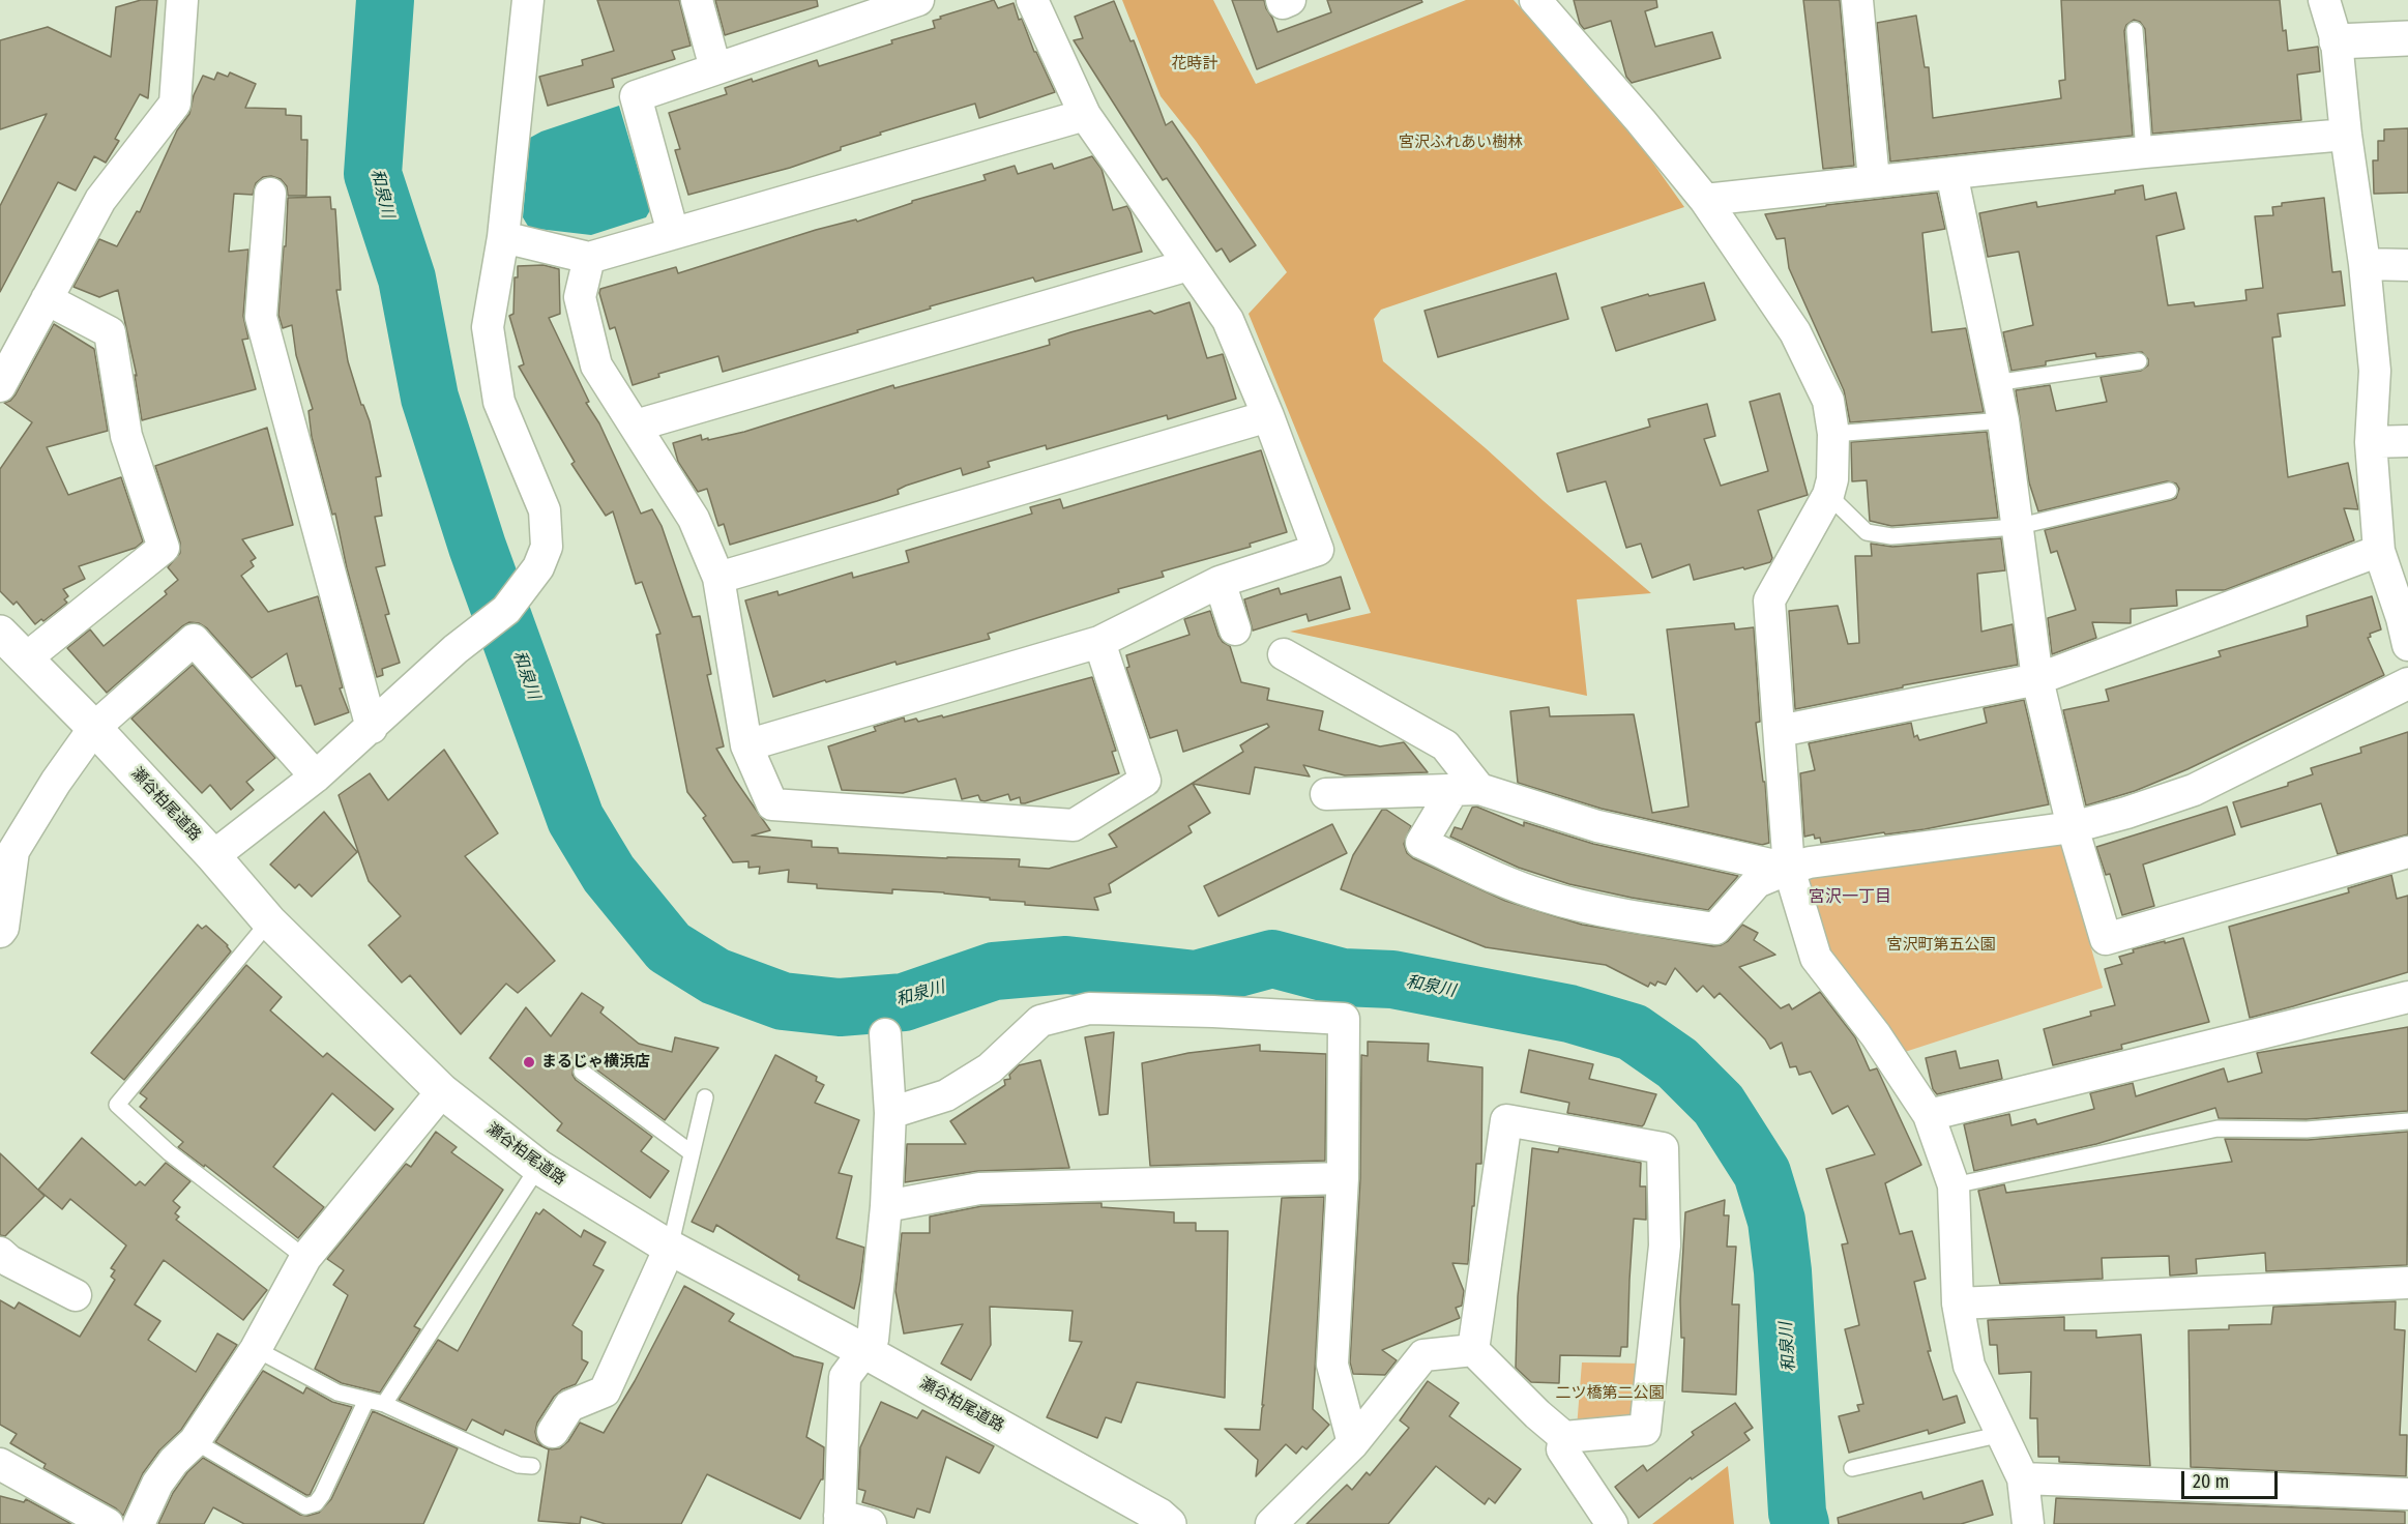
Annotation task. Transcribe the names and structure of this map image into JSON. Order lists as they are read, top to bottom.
{
  "streets": {
    "main road": ["瀬谷柏尾道路"]
  },
  "districts": ["宮沢一丁目"],
  "water": ["和泉川"],
  "parks": [
    "花時計",
    "宮沢ふれあい樹林",
    "宮沢町第五公園",
    "二ツ橋第二公園"
  ],
  "places": ["まるじゃ横浜店"],
  "scale_bar": "20 m"
}
